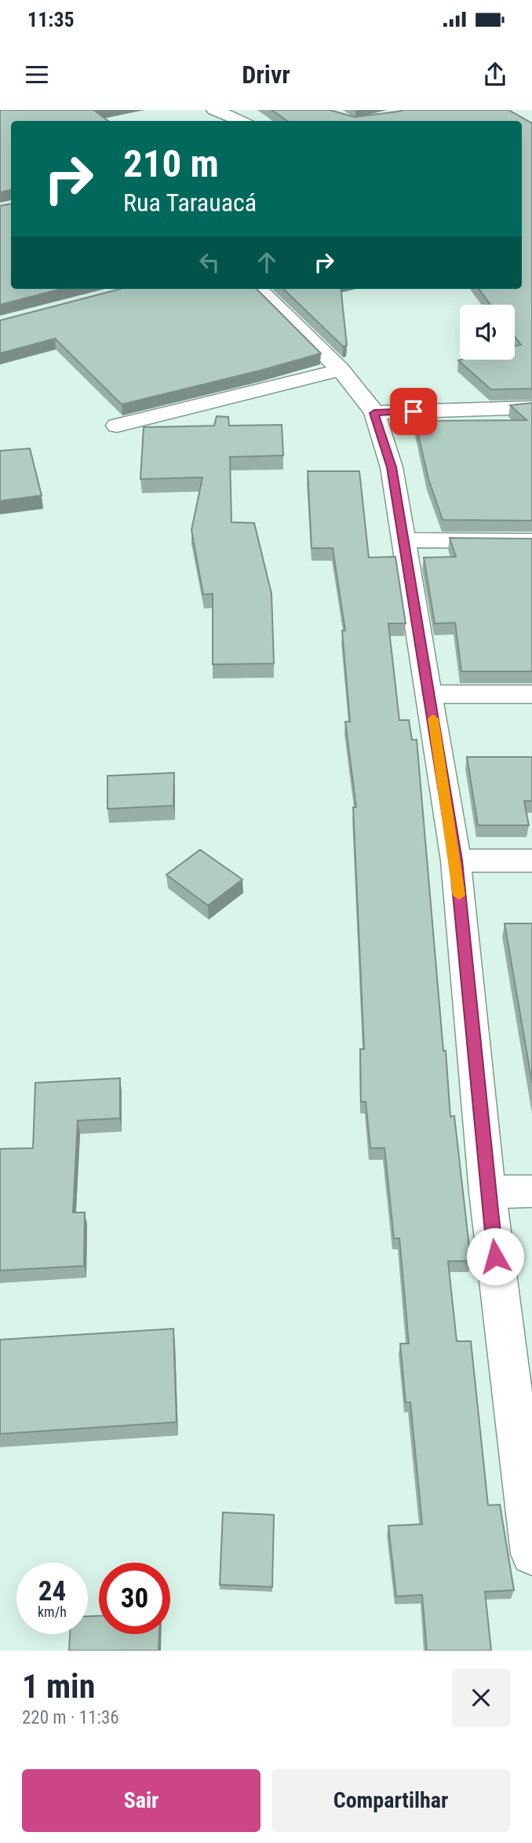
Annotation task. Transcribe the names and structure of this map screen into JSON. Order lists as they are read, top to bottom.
{
  "page": {
    "status": "11:35",
    "header": "Drivr",
    "turn": ["210 m", "Rua Tarauacá"],
    "speed": "24 km/h",
    "limit": "30",
    "heading": ["1 min", "220 m · 11:36"],
    "buttons": ["Sair", "Compartilhar"]
  }
}
